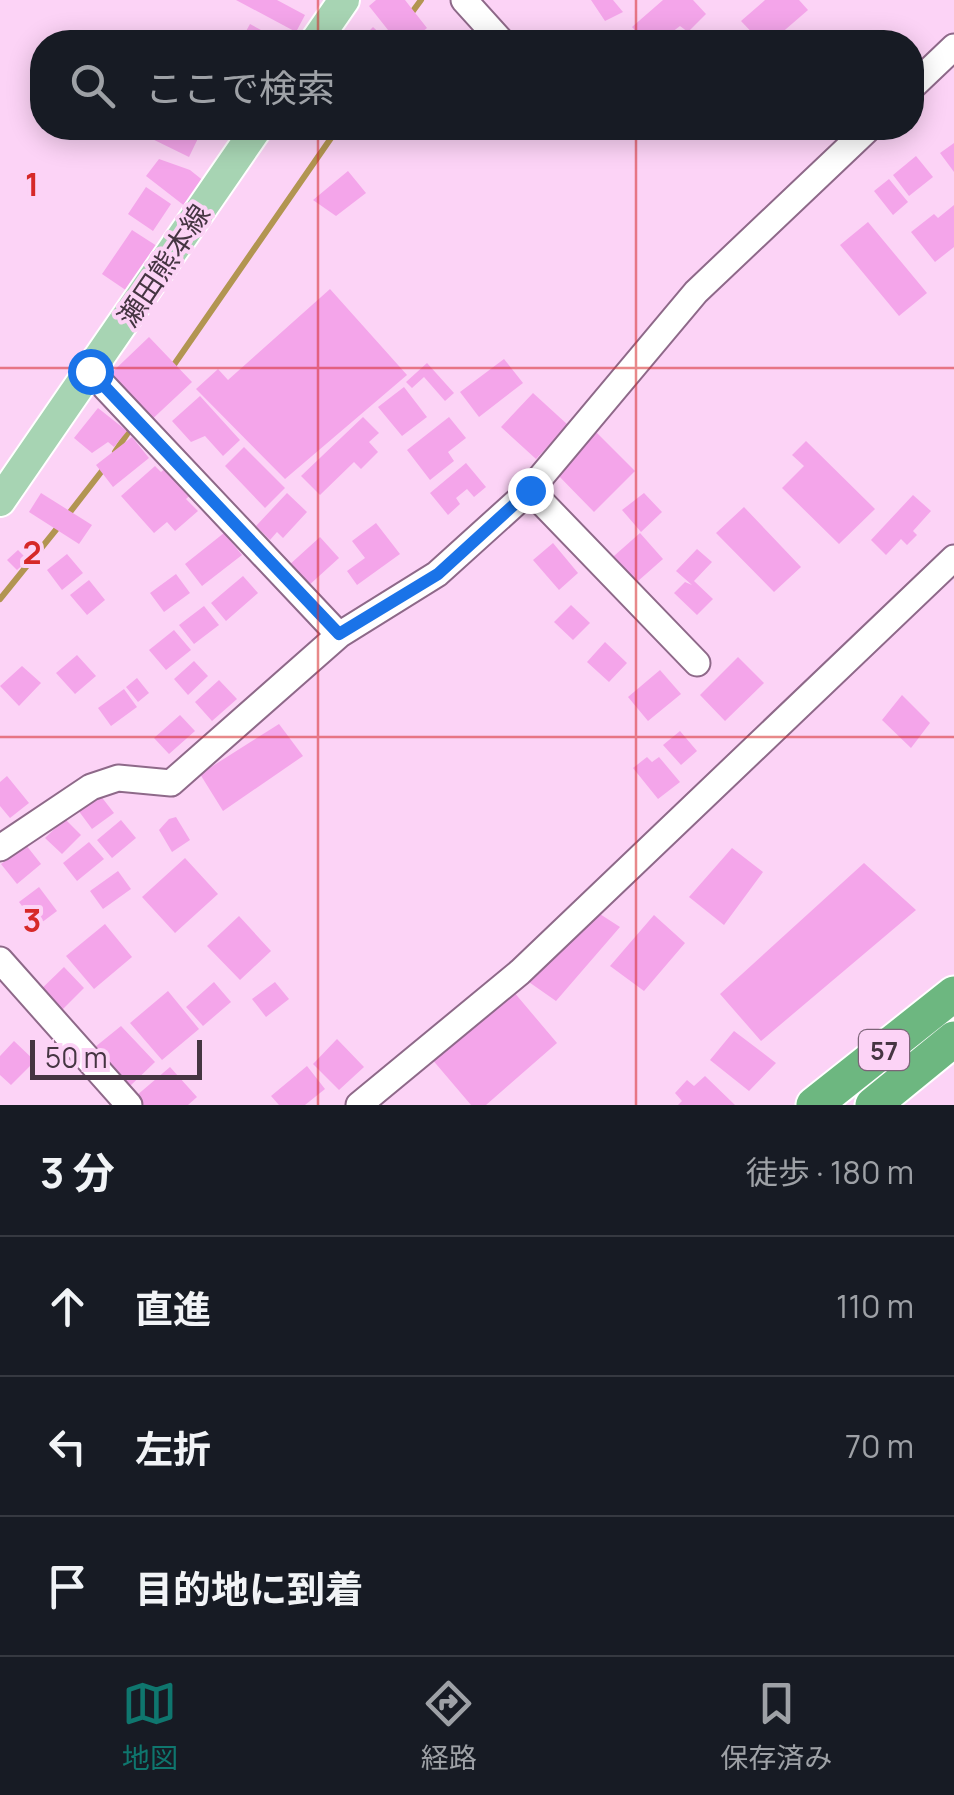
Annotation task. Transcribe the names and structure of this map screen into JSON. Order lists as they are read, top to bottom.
{
  "streets": {
    "highway": ["57"],
    "main road": ["瀬田熊本線"]
  },
  "scale_bar": "50 m",
  "page": {
    "search": "ここで検索",
    "scale": "50 m",
    "heading": ["3 分", "徒歩 · 180 m"],
    "list": [
      ["直進", "110 m"],
      ["左折", "70 m"],
      "目的地に到着"
    ],
    "nav": ["地図", "経路", "保存済み"]
  },
  "grid": {
    "rows": ["1", "2", "3"]
  }
}
